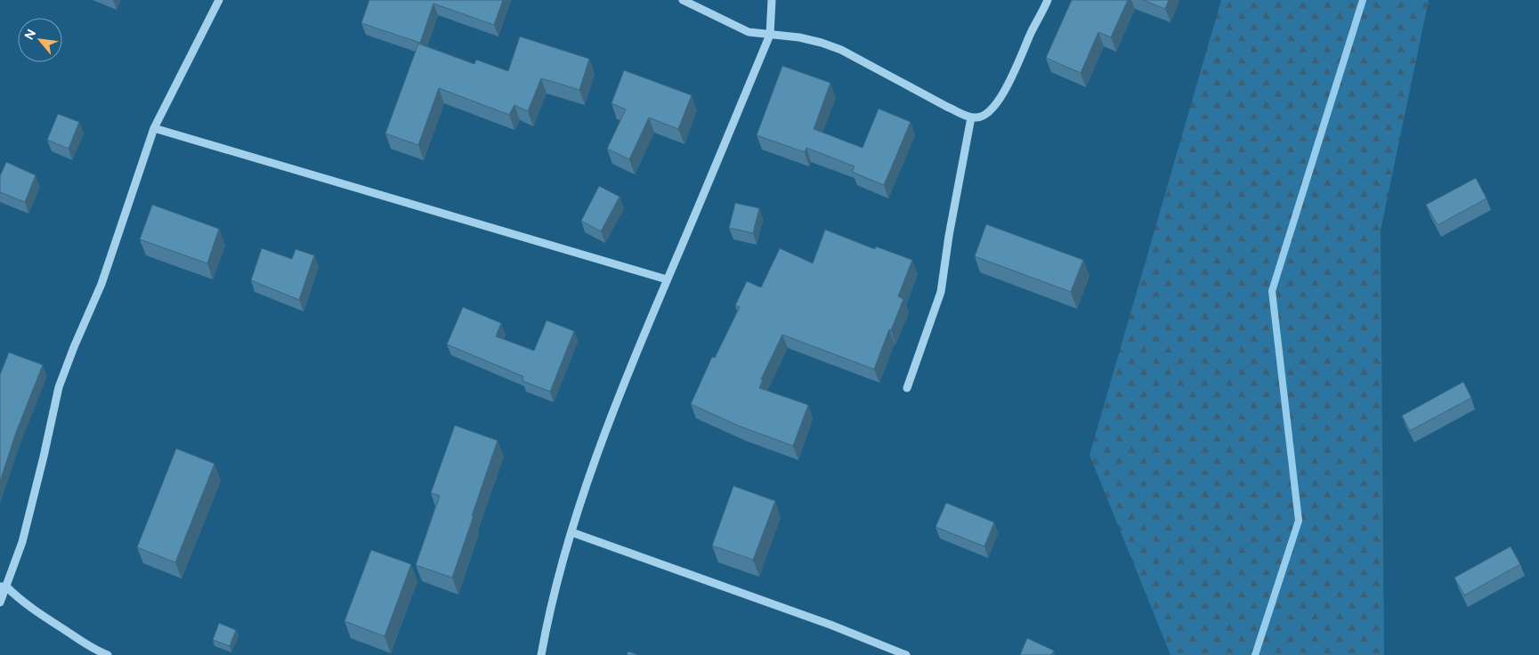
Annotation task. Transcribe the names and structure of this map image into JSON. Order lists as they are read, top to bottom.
{
  "north": "top left"
}
